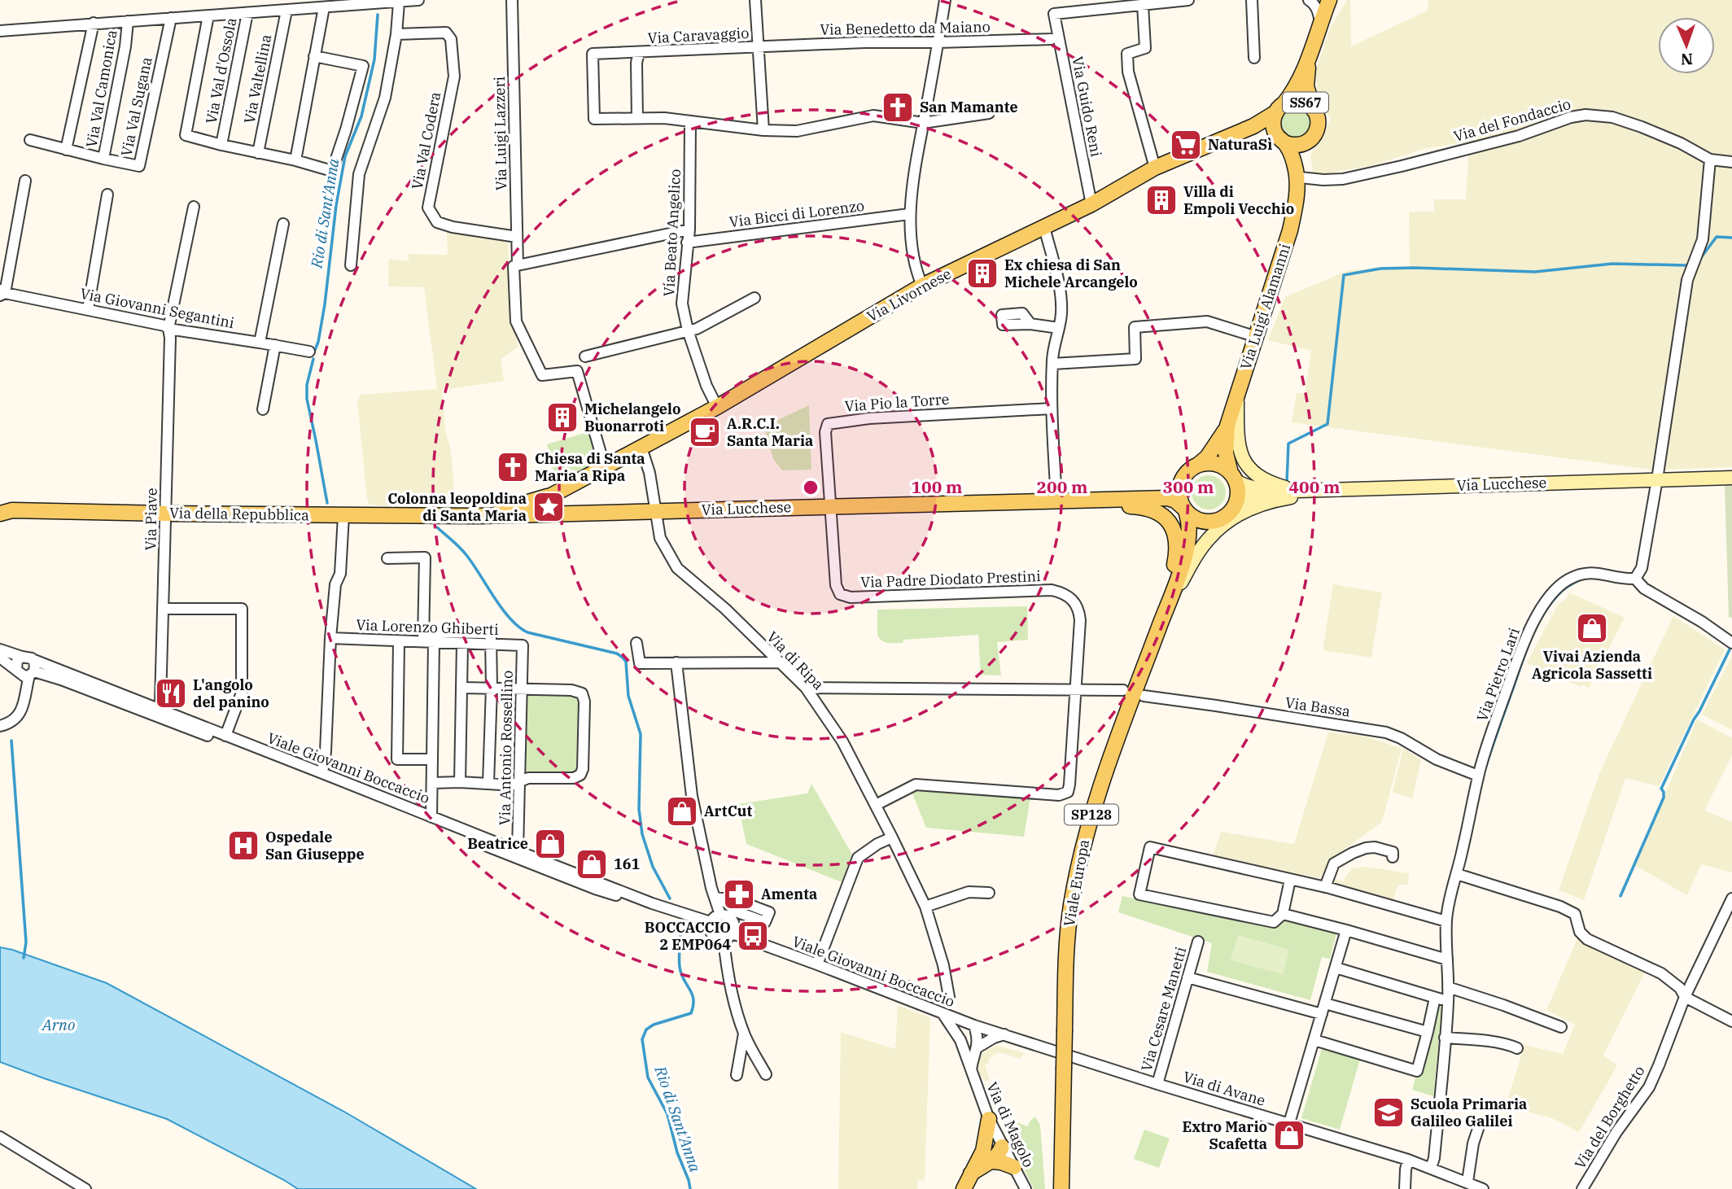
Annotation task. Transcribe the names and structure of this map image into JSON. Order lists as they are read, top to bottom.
{
  "streets": {
    "main road": [
      "SS67",
      "Via Livornese",
      "Via Luigi Alamanni",
      "Via Lucchese",
      "Via della Repubblica",
      "SP128",
      "Viale Europa"
    ],
    "street": [
      "Via Benedetto da Maiano",
      "Via Caravaggio",
      "Via Val d'Ossola",
      "Via Valtellina",
      "Via Val Camonica",
      "Via Val Sugana",
      "Via Guido Reni",
      "Via del Fondaccio",
      "Via Luigi Lazzeri",
      "Via Val Codera",
      "Via Bicci di Lorenzo",
      "Via Beato Angelico",
      "Via Giovanni Segantini",
      "Via Pio la Torre",
      "Via Piave",
      "Via Padre Diodato Prestini",
      "Via Lorenzo Ghiberti",
      "Via di Ripa",
      "Via Pietro Lari",
      "Via Bassa",
      "Via Antonio Rossellino",
      "Viale Giovanni Boccaccio",
      "Via Cesare Manetti",
      "Via di Avane",
      "Via del Borghetto",
      "Via di Magolo"
    ]
  },
  "crossings": [
    ["Via Benedetto da Maiano", "Via Caravaggio"],
    ["Via Val Camonica", "Via Val Sugana"],
    ["SS67", "Via Livornese"],
    ["SS67", "Via Luigi Alamanni"],
    ["Via Guido Reni", "Via Livornese"],
    ["Via del Fondaccio", "Via Luigi Alamanni"],
    ["Via Luigi Lazzeri", "Via Val Codera"],
    ["Via Luigi Lazzeri", "Via Livornese"],
    ["Via Bicci di Lorenzo", "Via Beato Angelico"],
    ["Via Beato Angelico", "Via Livornese"],
    ["Via Livornese", "Via Luigi Alamanni"],
    ["Via Livornese", "Via Lucchese"],
    ["Via Livornese", "Via della Repubblica"],
    ["Via Livornese", "Via di Ripa"],
    ["Via Luigi Alamanni", "Via Lucchese"],
    ["Via Luigi Alamanni", "Viale Europa"],
    ["Via Giovanni Segantini", "Via Piave"],
    ["Via Pio la Torre", "Via Lucchese"],
    ["Via Pio la Torre", "Via Padre Diodato Prestini"],
    ["Via Lucchese", "Via della Repubblica"],
    ["Via Lucchese", "Via di Ripa"],
    ["Via Lucchese", "SP128"],
    ["Via Lucchese", "Viale Europa"],
    ["Via della Repubblica", "Via Piave"],
    ["Via Piave", "Viale Giovanni Boccaccio"],
    ["Via Padre Diodato Prestini", "Via di Ripa"],
    ["Via Lorenzo Ghiberti", "Via Antonio Rossellino"],
    ["Via Pietro Lari", "Via Bassa"],
    ["Via Pietro Lari", "Via di Avane"],
    ["Via Antonio Rossellino", "Viale Giovanni Boccaccio"],
    ["Viale Giovanni Boccaccio", "Via di Avane"],
    ["Viale Giovanni Boccaccio", "Via di Magolo"],
    ["SP128", "Viale Europa"],
    ["Via Cesare Manetti", "Via di Avane"]
  ],
  "water": ["Rio di Sant'Anna", "Arno"],
  "places": {
    "church": ["San Mamante", "Chiesa di Santa Maria a Ripa"],
    "supermarket": ["NaturaSì"],
    "building": ["Villa di Empoli Vecchio", "Ex chiesa di San Michele Arcangelo", "Michelangelo Buonarroti"],
    "cafe": ["A.R.C.I. Santa Maria"],
    "place": ["Colonna leopoldina di Santa Maria"],
    "shop": [
      "Vivai Azienda Agricola Sassetti",
      "ArtCut",
      "Beatrice",
      "161",
      "Extro Mario Scafetta"
    ],
    "restaurant": ["L'angolo del panino"],
    "hospital": ["Ospedale San Giuseppe"],
    "pharmacy": ["Amenta"],
    "bus stop": ["BOCCACCIO 2 EMP064"],
    "school or university": ["Scuola Primaria Galileo Galilei"]
  },
  "north": "bottom",
  "rings": [
    "100 m",
    "200 m",
    "300 m",
    "400 m"
  ]
}
